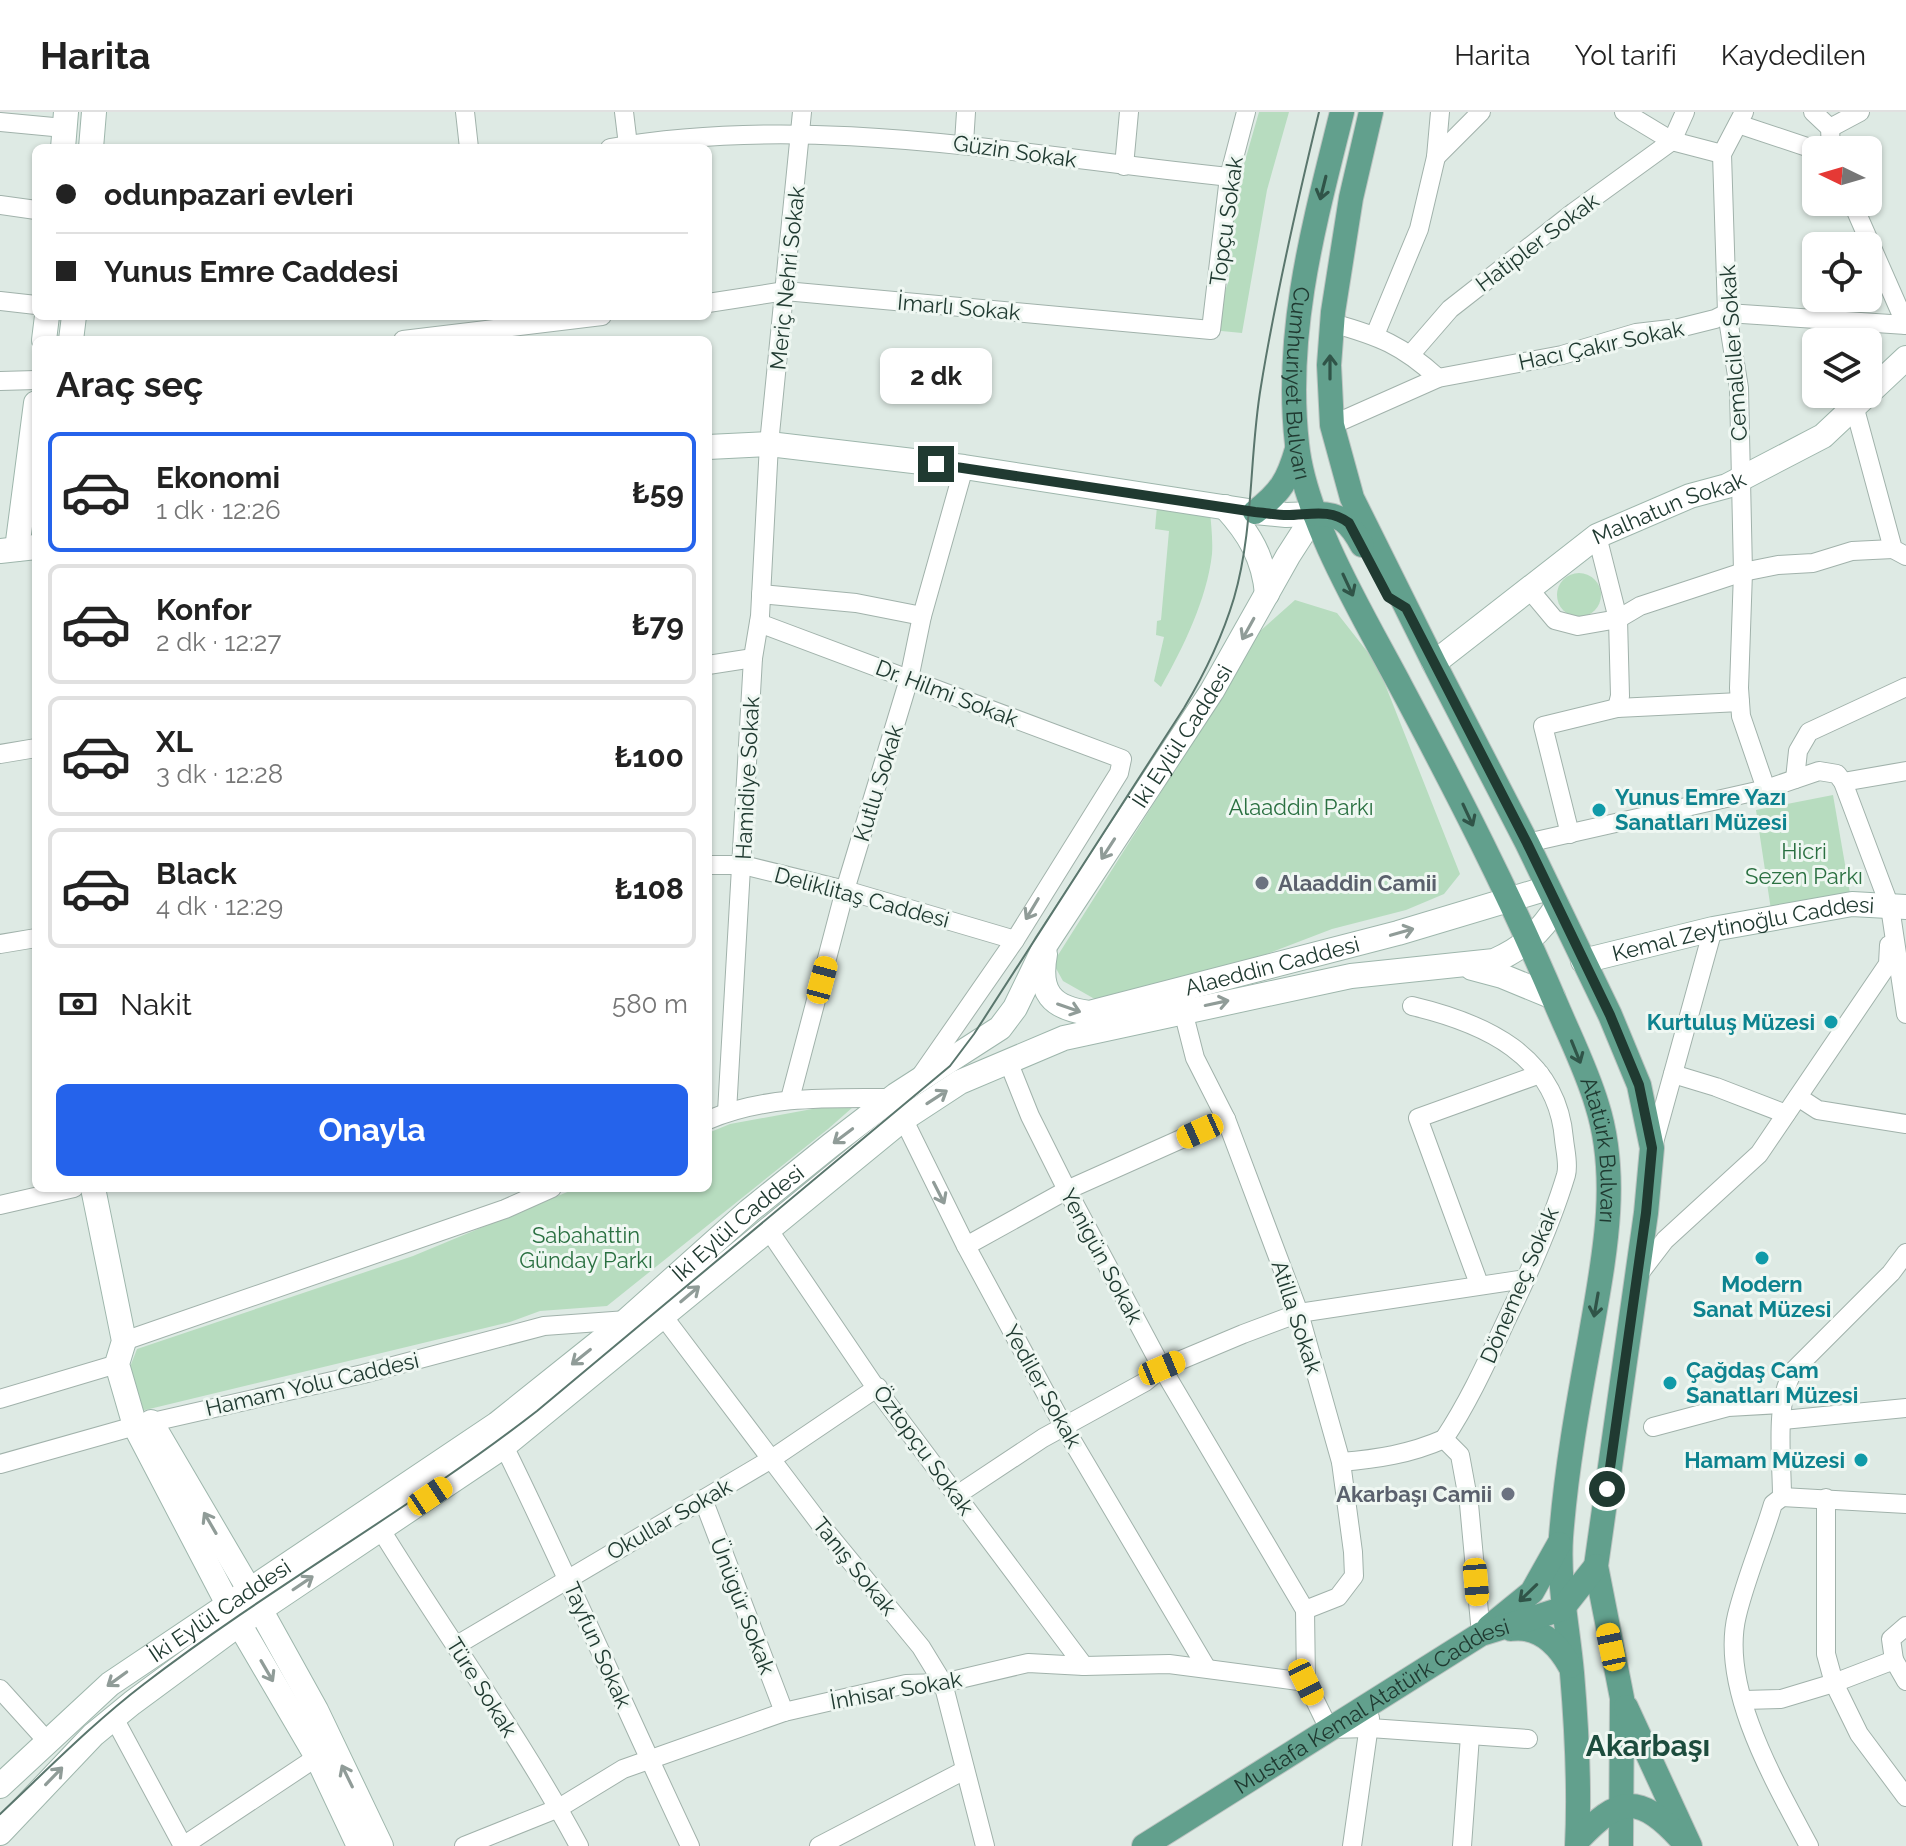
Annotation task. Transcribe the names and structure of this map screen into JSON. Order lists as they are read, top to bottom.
{
  "streets": {
    "main road": [
      "Cumhuriyet Bulvarı",
      "Malhatun Sokak",
      "İki Eylül Caddesi",
      "Kemal Zeytinoğlu Caddesi",
      "Alaeddin Caddesi",
      "Atatürk Bulvarı",
      "Mustafa Kemal Atatürk Caddesi"
    ],
    "street": [
      "Güzin Sokak",
      "Topçu Sokak",
      "Hatipler Sokak",
      "Meriç Nehri Sokak",
      "İmarlı Sokak",
      "Hacı Çakır Sokak",
      "Cemalciler Sokak",
      "Dr. Hilmi Sokak",
      "Hamidiye Sokak",
      "Kutlu Sokak",
      "Deliklitaş Caddesi",
      "Yenigün Sokak",
      "Dönemeç Sokak",
      "Atilla Sokak",
      "Hamam Yolu Caddesi",
      "Yediler Sokak",
      "Öztopçu Sokak",
      "Okullar Sokak",
      "Tanış Sokak",
      "Ünügür Sokak",
      "Tayfun Sokak",
      "Türe Sokak",
      "İnhisar Sokak"
    ]
  },
  "crossings": [
    ["Güzin Sokak", "Topçu Sokak"],
    ["Güzin Sokak", "Meriç Nehri Sokak"],
    ["Topçu Sokak", "İmarlı Sokak"],
    ["Meriç Nehri Sokak", "İmarlı Sokak"],
    ["Meriç Nehri Sokak", "Hamidiye Sokak"],
    ["Hacı Çakır Sokak", "Cemalciler Sokak"],
    ["Hacı Çakır Sokak", "Cumhuriyet Bulvarı"],
    ["Cemalciler Sokak", "Malhatun Sokak"],
    ["Cumhuriyet Bulvarı", "İki Eylül Caddesi"],
    ["Cumhuriyet Bulvarı", "Atatürk Bulvarı"],
    ["Malhatun Sokak", "Atatürk Bulvarı"],
    ["Dr. Hilmi Sokak", "Hamidiye Sokak"],
    ["Dr. Hilmi Sokak", "Kutlu Sokak"],
    ["Dr. Hilmi Sokak", "Deliklitaş Caddesi"],
    ["İki Eylül Caddesi", "Alaeddin Caddesi"],
    ["İki Eylül Caddesi", "Atatürk Bulvarı"],
    ["İki Eylül Caddesi", "Yenigün Sokak"],
    ["İki Eylül Caddesi", "Hamam Yolu Caddesi"],
    ["İki Eylül Caddesi", "Yediler Sokak"],
    ["İki Eylül Caddesi", "Öztopçu Sokak"],
    ["İki Eylül Caddesi", "Tanış Sokak"],
    ["İki Eylül Caddesi", "Tayfun Sokak"],
    ["İki Eylül Caddesi", "Türe Sokak"],
    ["Hamidiye Sokak", "Deliklitaş Caddesi"],
    ["Kutlu Sokak", "Deliklitaş Caddesi"],
    ["Kemal Zeytinoğlu Caddesi", "Atatürk Bulvarı"],
    ["Alaeddin Caddesi", "Atatürk Bulvarı"],
    ["Alaeddin Caddesi", "Yenigün Sokak"],
    ["Alaeddin Caddesi", "Atilla Sokak"],
    ["Atatürk Bulvarı", "Mustafa Kemal Atatürk Caddesi"],
    ["Yenigün Sokak", "Atilla Sokak"],
    ["Yediler Sokak", "İnhisar Sokak"],
    ["Öztopçu Sokak", "Okullar Sokak"],
    ["Öztopçu Sokak", "İnhisar Sokak"],
    ["Okullar Sokak", "Tanış Sokak"],
    ["Okullar Sokak", "Ünügür Sokak"],
    ["Okullar Sokak", "Tayfun Sokak"],
    ["Okullar Sokak", "Türe Sokak"],
    ["Tanış Sokak", "İnhisar Sokak"],
    ["Ünügür Sokak", "İnhisar Sokak"],
    ["Tayfun Sokak", "İnhisar Sokak"],
    ["Türe Sokak", "İnhisar Sokak"]
  ],
  "districts": ["Akarbaşı"],
  "parks": ["Alaaddin Parkı", "Hicri Sezen Parkı", "Sabahattin Günday Parkı"],
  "places": [
    "Yunus Emre Yazı Sanatları Müzesi",
    "Alaaddin Camii",
    "Kurtuluş Müzesi",
    "Modern Sanat Müzesi",
    "Çağdaş Cam Sanatları Müzesi",
    "Hamam Müzesi",
    "Akarbaşı Camii"
  ],
  "north": "left",
  "page": {
    "header": "Harita",
    "nav": ["Harita", "Yol tarifi", "Kaydedilen"],
    "banner": ["odunpazari evleri", "Yunus Emre Caddesi"],
    "heading": "Araç seç",
    "bubble": "2 dk",
    "list": [
      {
        "name": "Ekonomi",
        "note": "1 dk · 12:26",
        "value": "₺59"
      },
      {
        "name": "Konfor",
        "note": "2 dk · 12:27",
        "value": "₺79"
      },
      {
        "name": "XL",
        "note": "3 dk · 12:28",
        "value": "₺100"
      },
      {
        "name": "Black",
        "note": "4 dk · 12:29",
        "value": "₺108"
      }
    ],
    "pay": ["Nakit", "580 m"],
    "buttons": "Onayla"
  }
}
